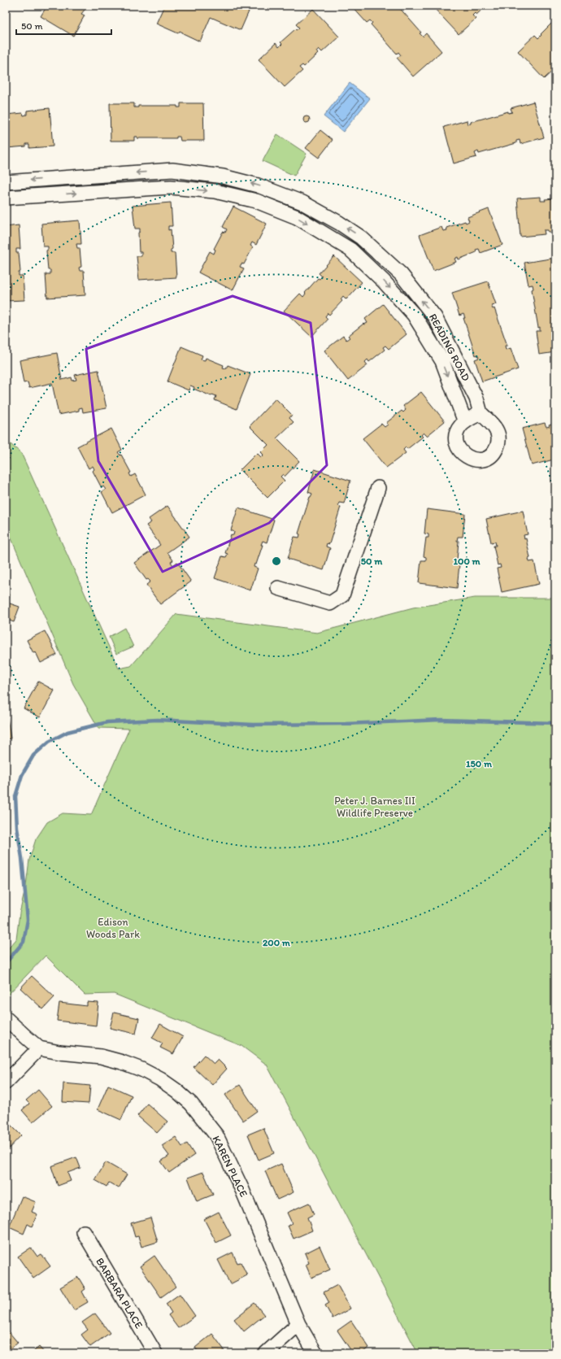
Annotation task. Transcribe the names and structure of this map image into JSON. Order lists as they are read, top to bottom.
{
  "streets": {
    "street": ["READING ROAD", "KAREN PLACE", "BARBARA PLACE"]
  },
  "parks": ["Peter J. Barnes III Wildlife Preserve", "Edison Woods Park"],
  "scale_bar": "50 m",
  "rings": [
    "50 m",
    "100 m",
    "150 m",
    "200 m"
  ]
}
